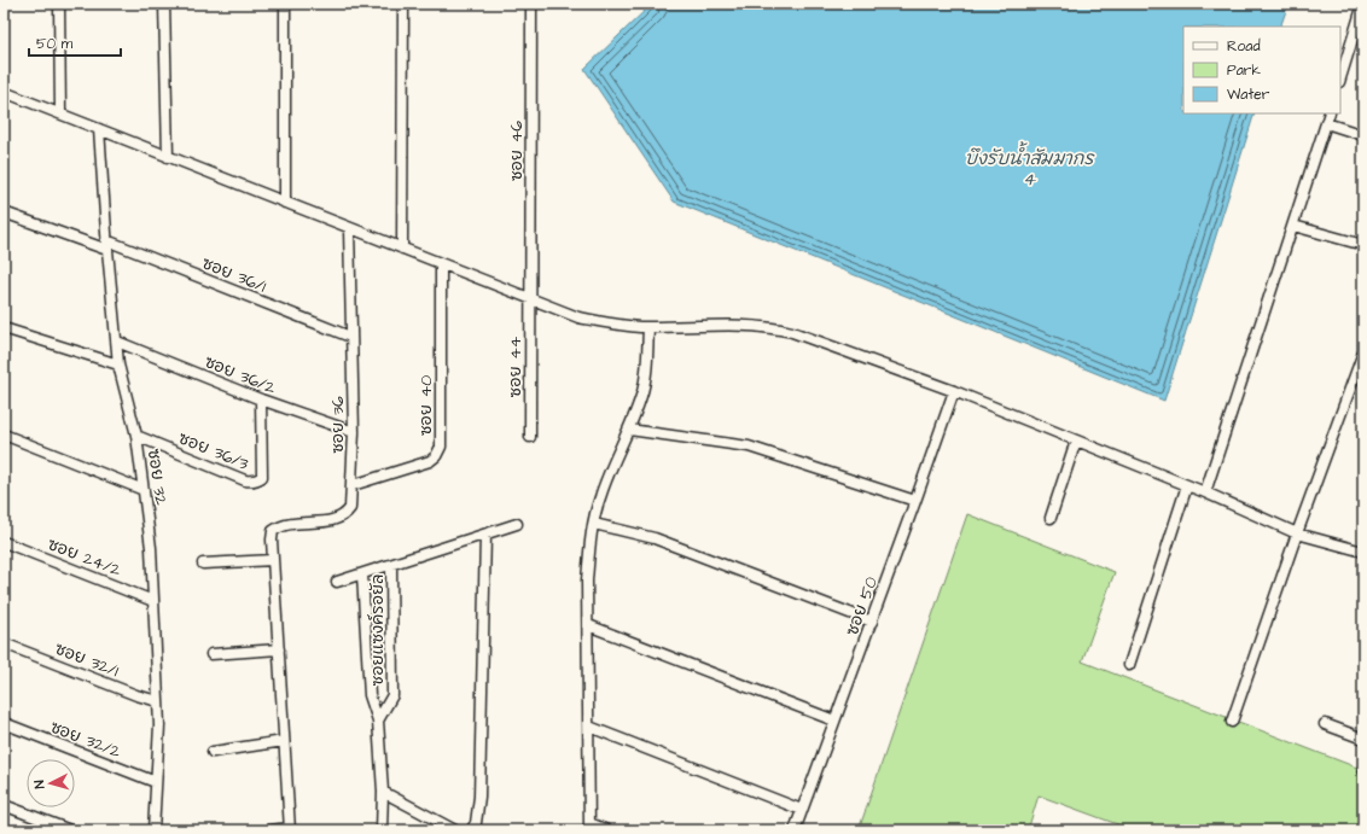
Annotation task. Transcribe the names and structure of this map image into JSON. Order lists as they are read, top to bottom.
{
  "streets": {
    "street": [
      "ซอย 46",
      "ซอย 36/1",
      "ซอย 44",
      "ซอย 36/2",
      "ซอย 40",
      "ซอย 36",
      "ซอย 36/3",
      "ซอย 32",
      "ซอย 24/2",
      "ซอย 50",
      "ซอยแซงค์รอยัล",
      "ซอย 32/1",
      "ซอย 32/2"
    ]
  },
  "crossings": [
    ["ซอย 46", "ซอย 44"],
    ["ซอย 36/1", "ซอย 36"],
    ["ซอย 36/1", "ซอย 32"],
    ["ซอย 36/2", "ซอย 36"],
    ["ซอย 36/2", "ซอย 36/3"],
    ["ซอย 36/2", "ซอย 32"],
    ["ซอย 40", "ซอย 36"],
    ["ซอย 36/3", "ซอย 32"],
    ["ซอย 32", "ซอย 24/2"],
    ["ซอย 32", "ซอย 32/1"],
    ["ซอย 32", "ซอย 32/2"]
  ],
  "water": ["บึงรับน้ำสัมมากร 4"],
  "legend": ["Road", "Park", "Water"],
  "scale_bar": "50 m",
  "north": "left"
}
